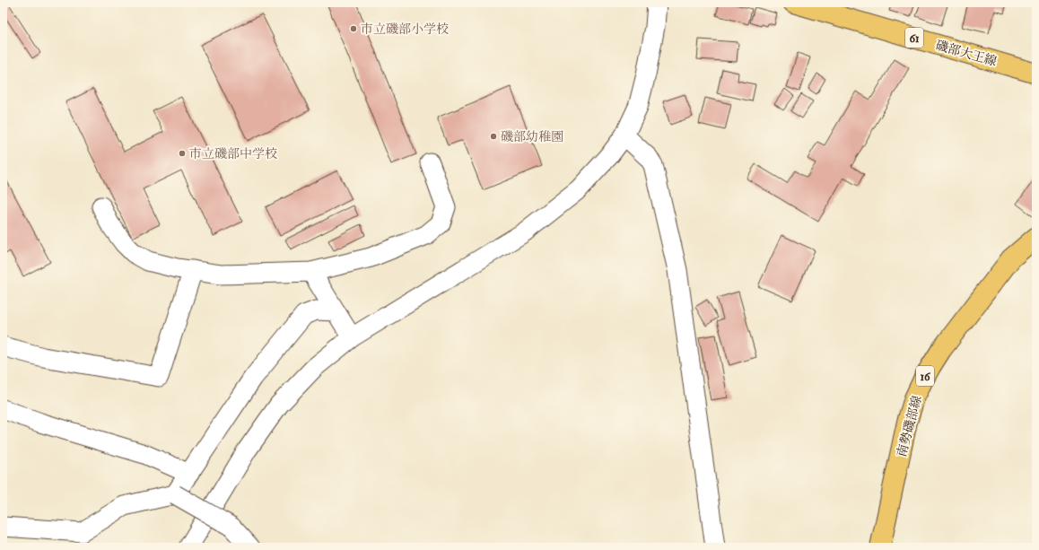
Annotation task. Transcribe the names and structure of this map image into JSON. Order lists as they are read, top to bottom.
{
  "streets": {
    "main road": [
      "61",
      "磯部大王線",
      "16",
      "南勢磯部線"
    ]
  },
  "places": ["市立磯部小学校", "磯部幼稚園", "市立磯部中学校"]
}
